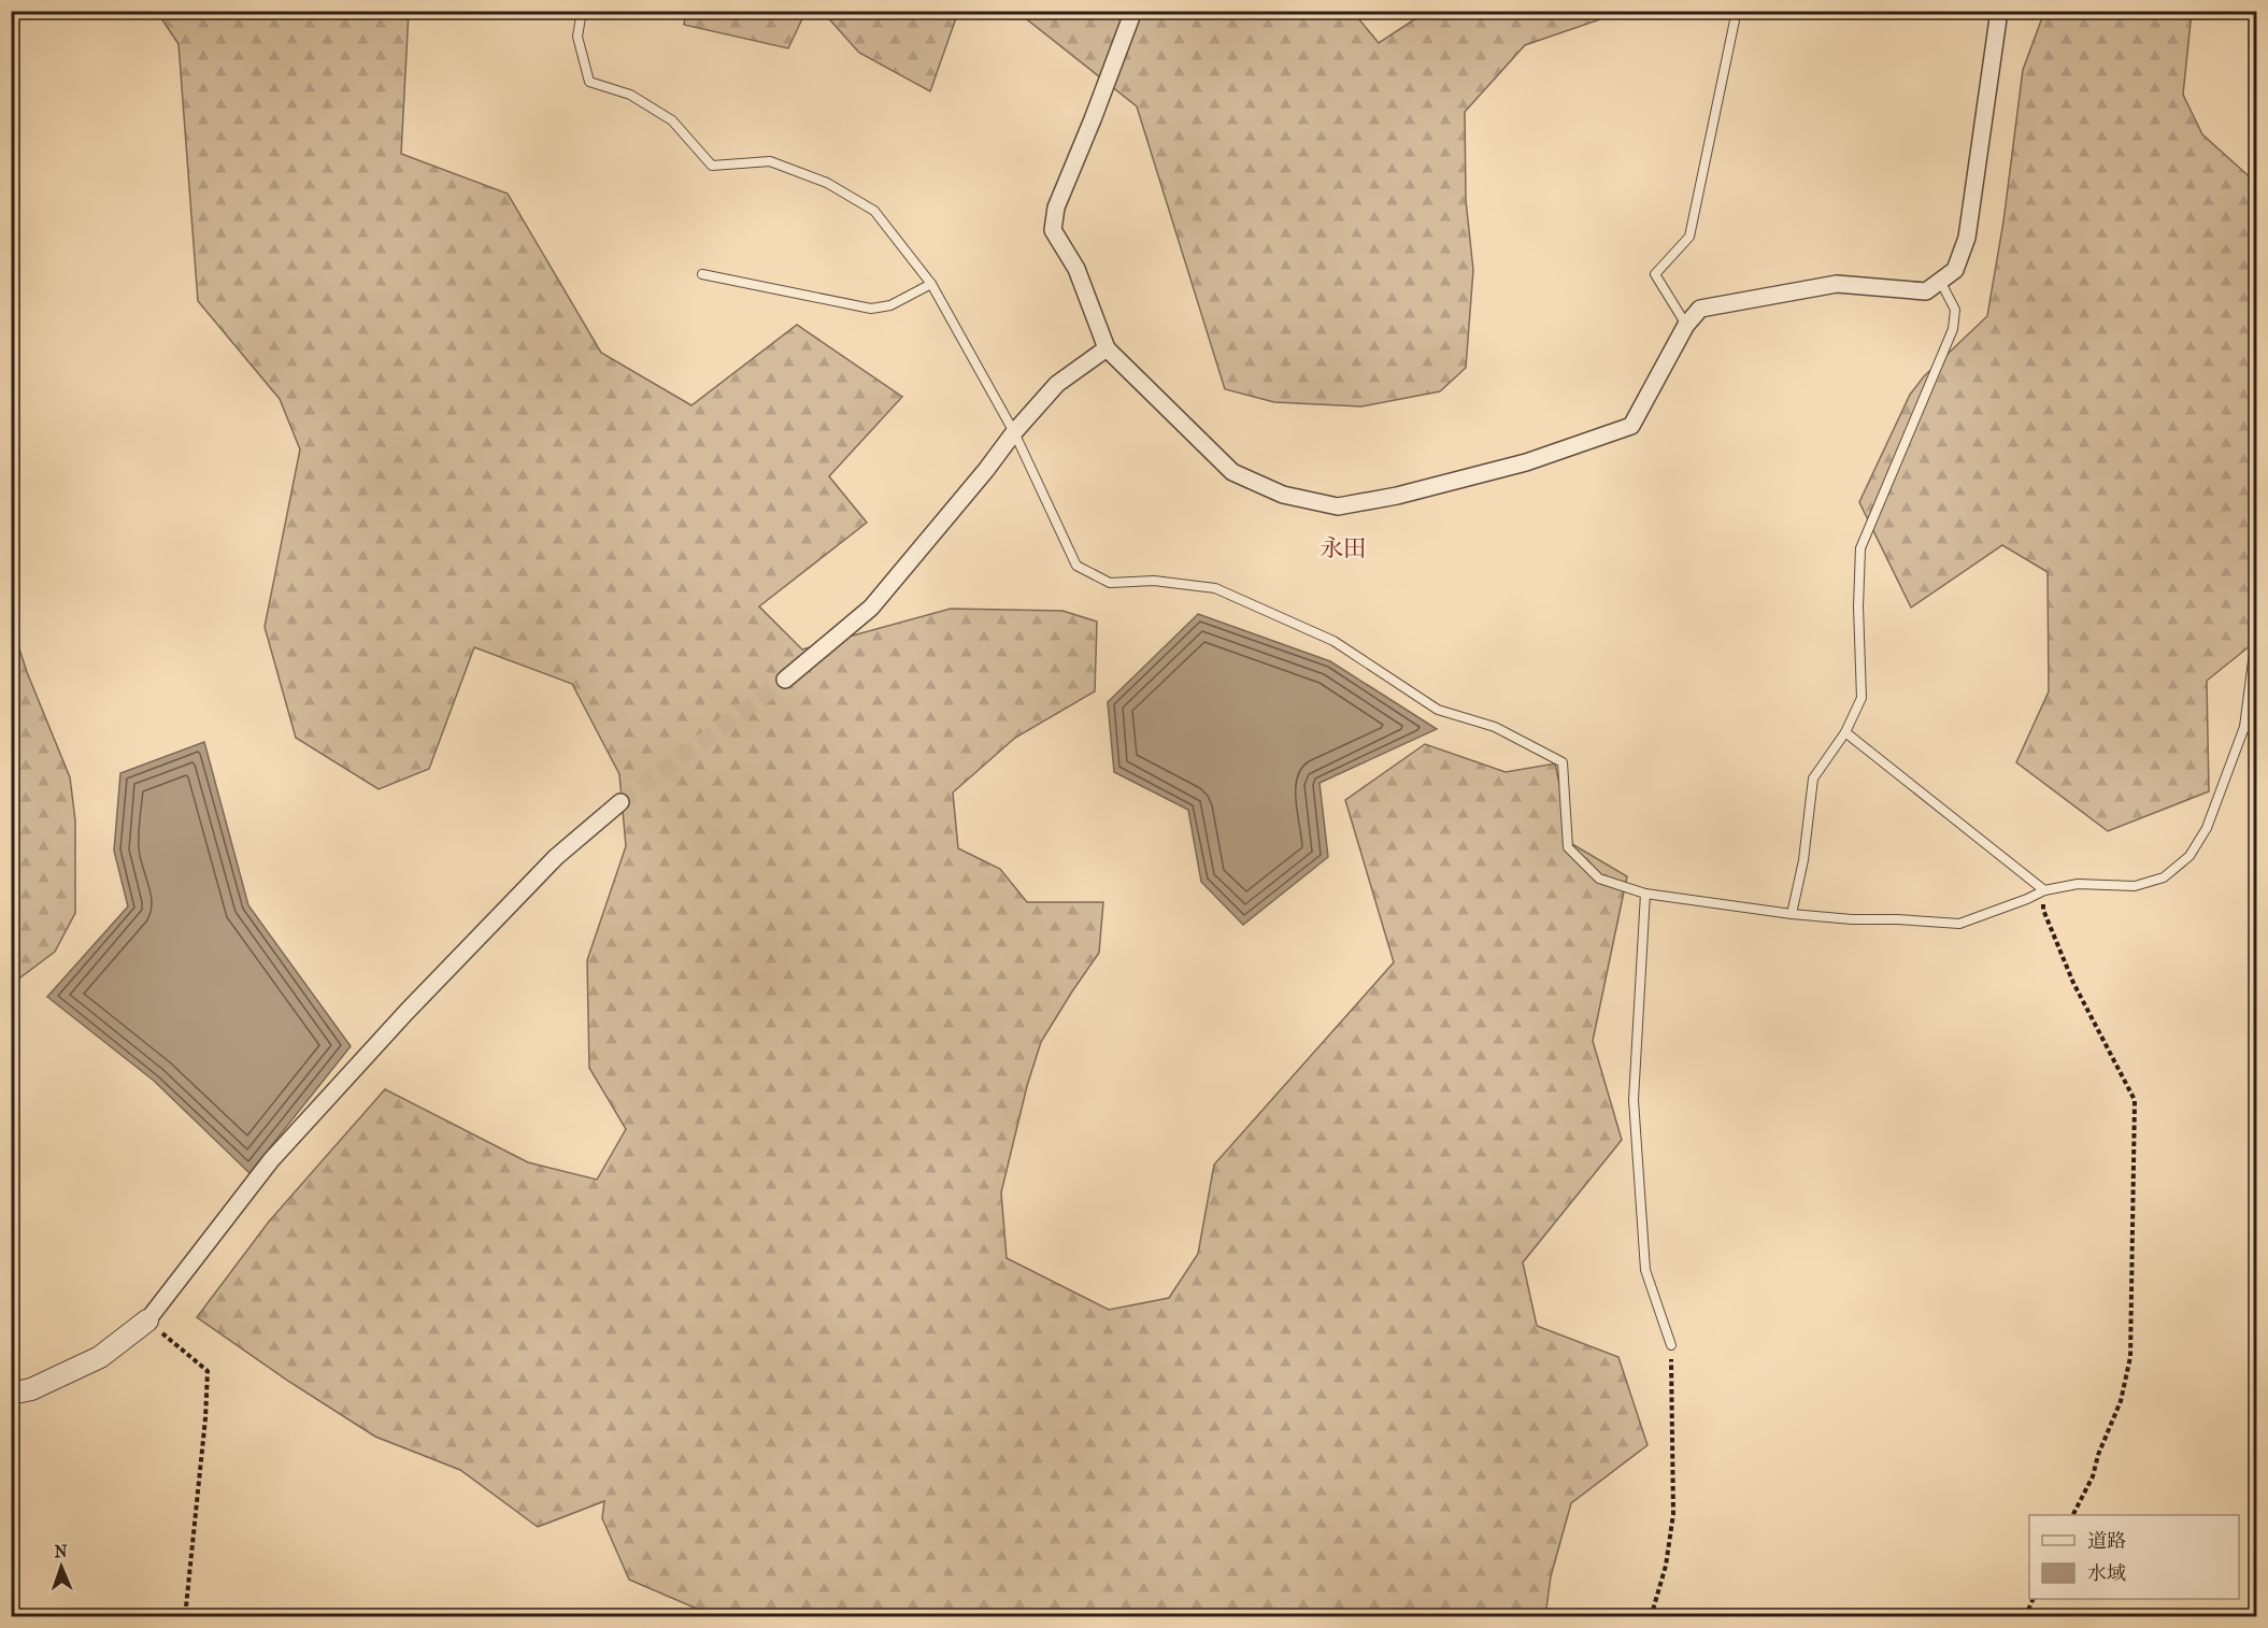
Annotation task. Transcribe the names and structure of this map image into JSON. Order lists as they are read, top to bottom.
{
  "districts": ["永田"],
  "legend": ["道路", "水域"],
  "north": "top"
}
